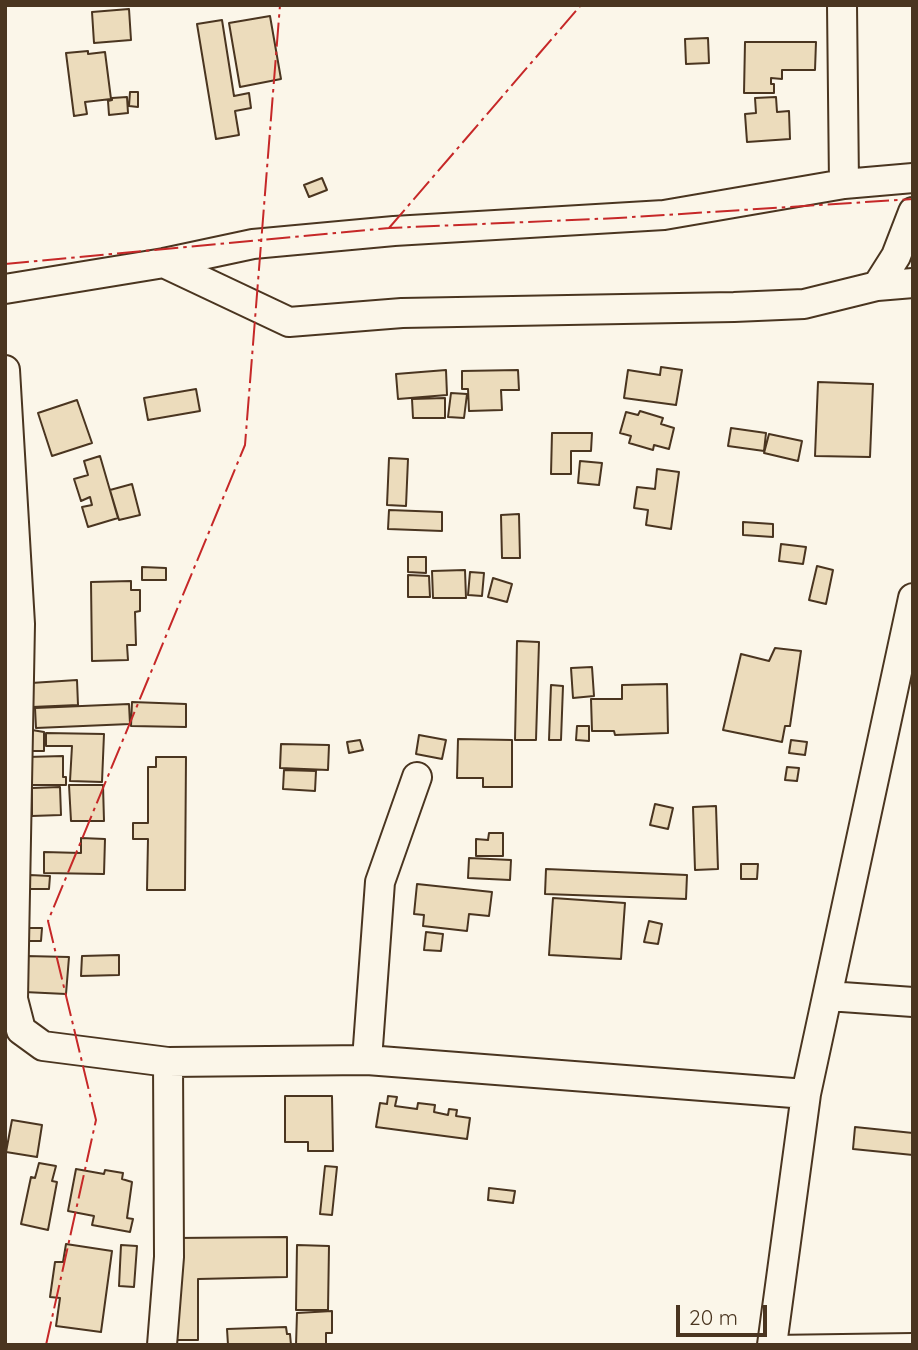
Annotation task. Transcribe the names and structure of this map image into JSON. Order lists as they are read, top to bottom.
{
  "scale_bar": "20 m"
}
